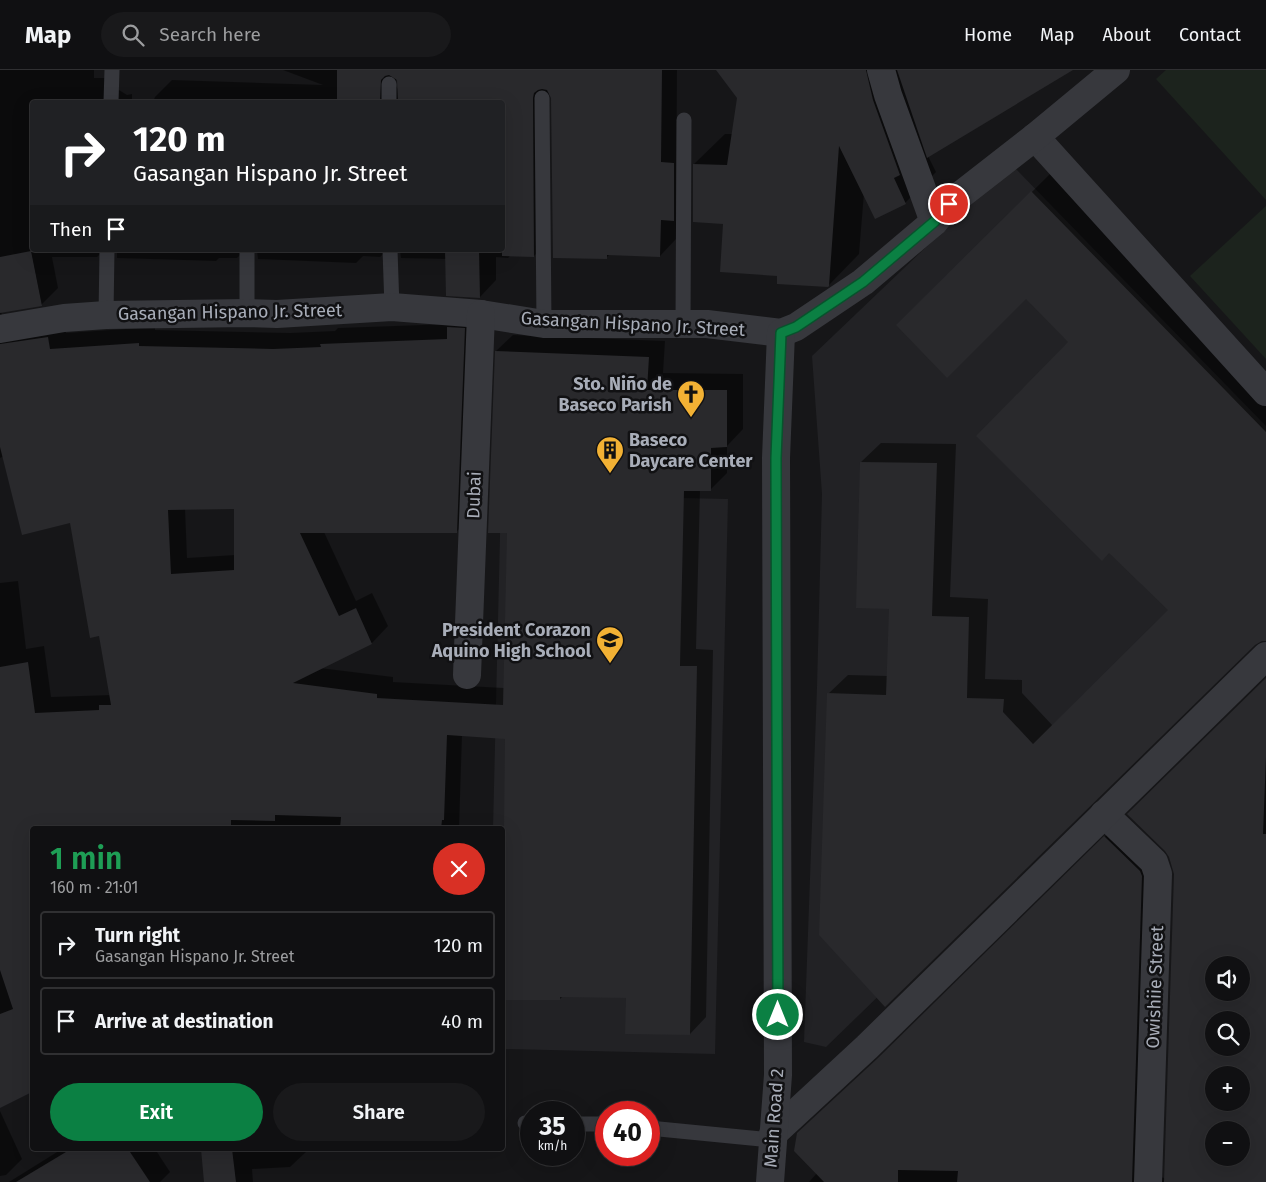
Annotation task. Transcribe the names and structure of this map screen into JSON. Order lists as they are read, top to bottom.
{
  "streets": {
    "street": [
      "Gasangan Hispano Jr. Street",
      "Dubai",
      "Owishiie Street",
      "Main Road 2"
    ]
  },
  "crossings": [
    ["Gasangan Hispano Jr. Street", "Dubai"],
    ["Gasangan Hispano Jr. Street", "Main Road 2"]
  ],
  "places": {
    "church": ["Sto. Niño de Baseco Parish"],
    "building": ["Baseco Daycare Center"],
    "school or university": ["President Corazon Aquino High School"]
  },
  "page": {
    "header": "Map",
    "search": "Search here",
    "nav": [
      "Home",
      "Map",
      "About",
      "Contact"
    ],
    "turn": ["120 m", "Gasangan Hispano Jr. Street"],
    "then": "Then",
    "heading": ["1 min", "160 m · 21:01"],
    "list": [
      {
        "name": "Turn right",
        "note": "Gasangan Hispano Jr. Street",
        "value": "120 m"
      },
      {
        "name": "Arrive at destination",
        "value": "40 m"
      }
    ],
    "map_buttons": ["+", "−"],
    "buttons": ["Exit", "Share"],
    "speed": "35 km/h",
    "limit": "40"
  }
}
